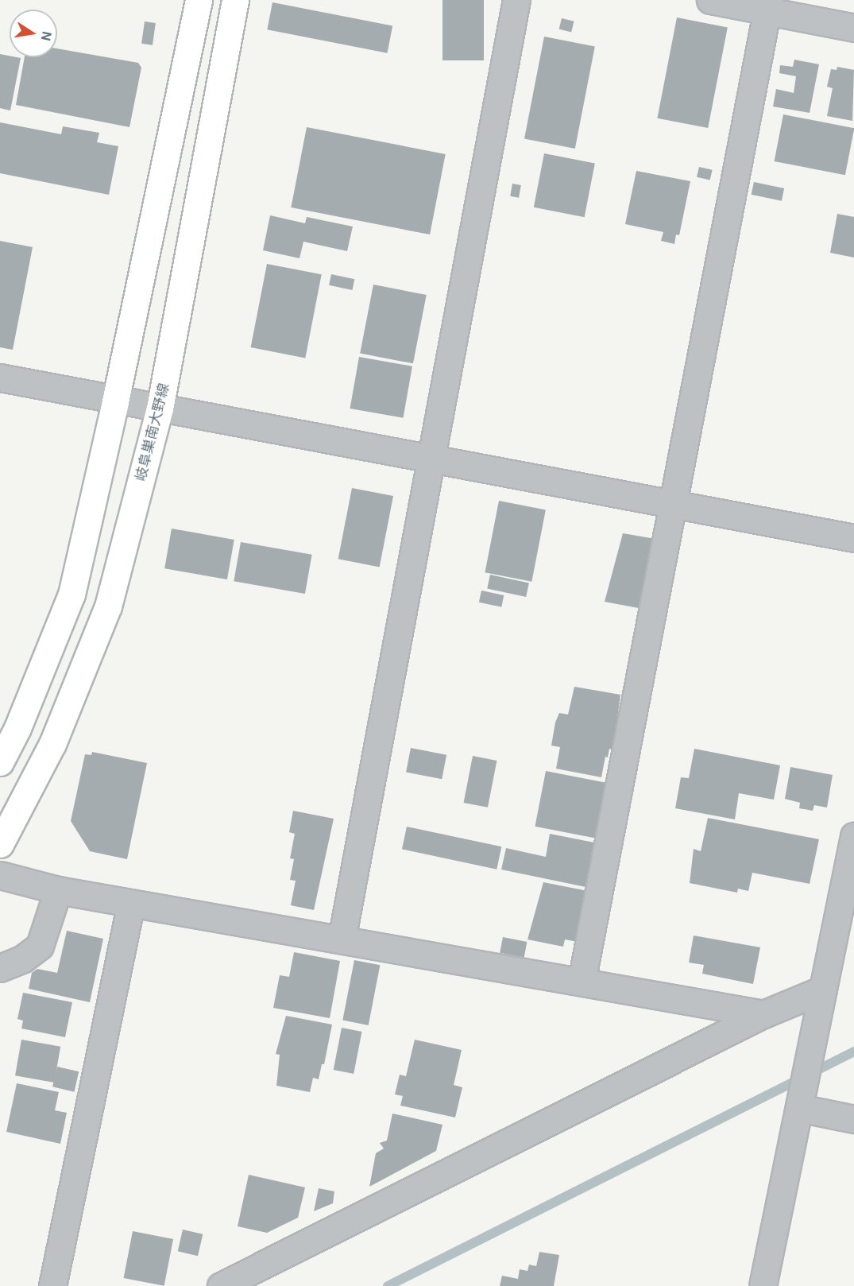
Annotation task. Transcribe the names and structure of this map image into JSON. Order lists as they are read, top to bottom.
{
  "streets": {
    "main road": ["岐阜巣南大野線"]
  },
  "north": "right"
}
